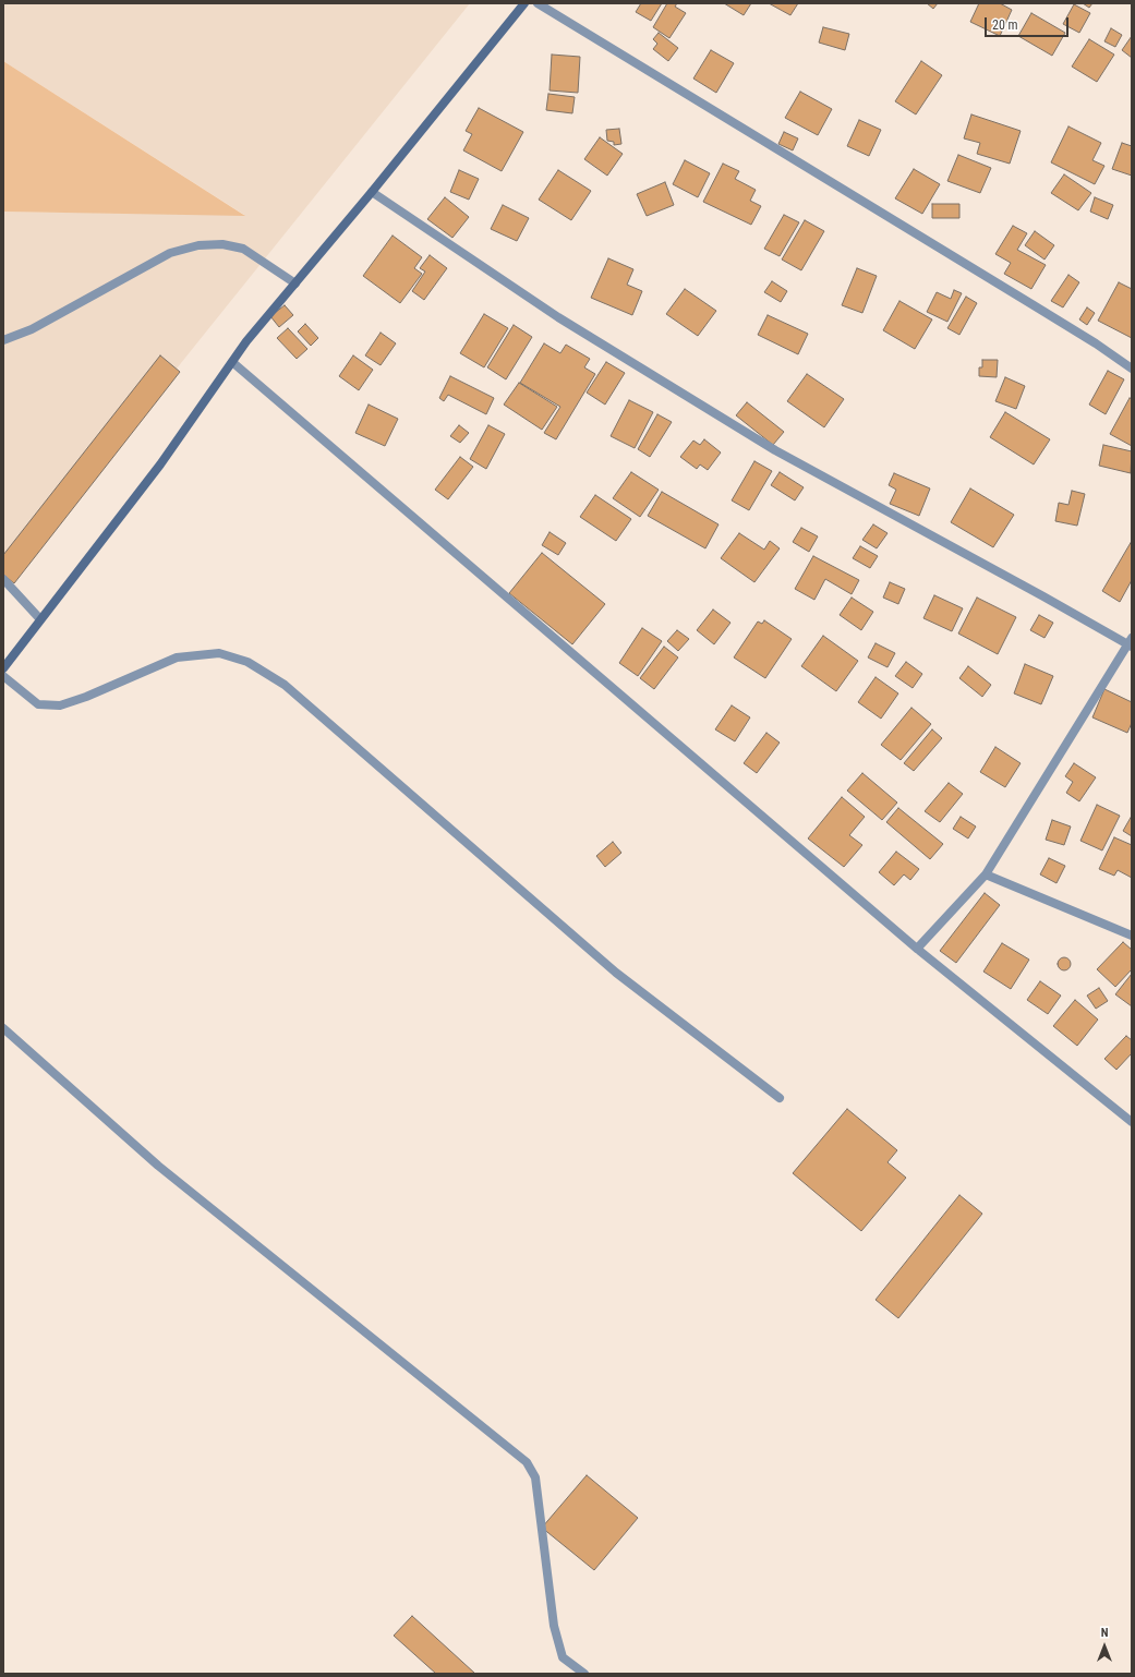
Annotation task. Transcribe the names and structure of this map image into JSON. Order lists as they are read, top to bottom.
{
  "scale_bar": "20 m",
  "north": "top"
}
